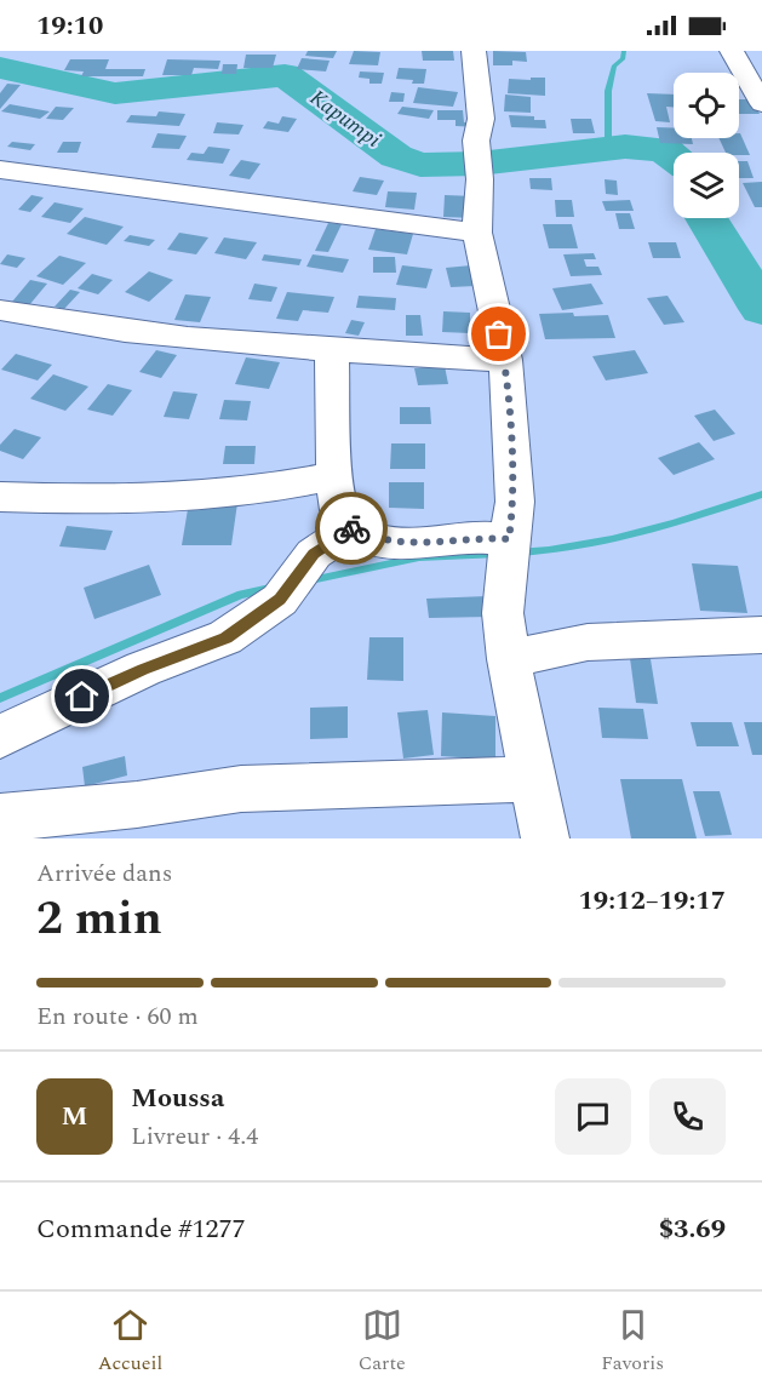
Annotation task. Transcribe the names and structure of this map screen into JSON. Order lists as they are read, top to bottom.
{
  "water": ["Kapumpi"],
  "page": {
    "status": "19:10",
    "heading": ["2 min", "Arrivée dans", "19:12–19:17"],
    "panel": [
      "Moussa",
      "Livreur · 4.4",
      "Commande #1277",
      "$3.69"
    ],
    "bar": "En route · 60 m",
    "round": "M",
    "tabs": ["Accueil", "Carte", "Favoris"]
  }
}
